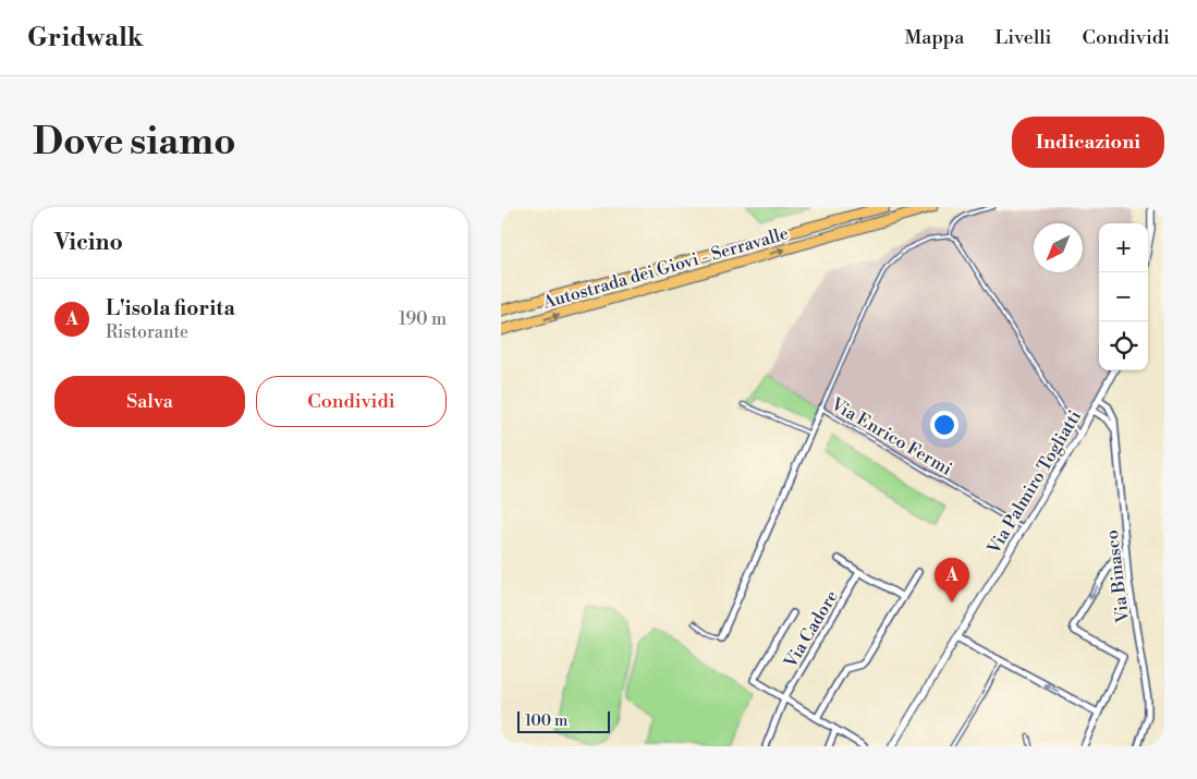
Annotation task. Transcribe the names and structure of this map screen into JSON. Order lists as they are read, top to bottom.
{
  "streets": {
    "highway": ["Autostrada dei Giovi - Serravalle"],
    "street": [
      "Via Enrico Fermi",
      "Via Palmiro Togliatti",
      "Via Binasco",
      "Via Cadore"
    ]
  },
  "crossings": [
    ["Via Enrico Fermi", "Via Palmiro Togliatti"],
    ["Via Palmiro Togliatti", "Via Binasco"]
  ],
  "scale_bar": "100 m",
  "north": "bottom left",
  "page": {
    "header": "Gridwalk",
    "nav": ["Mappa", "Livelli", "Condividi"],
    "buttons": [
      "Indicazioni",
      ["Salva", "Condividi"]
    ],
    "title": "Dove siamo",
    "heading": "Vicino",
    "map_buttons": ["+", "−"],
    "list": [
      {
        "mark": "A",
        "name": "L'isola fiorita",
        "note": "Ristorante",
        "value": "190 m"
      }
    ],
    "pins": "A",
    "scale": "100 m"
  }
}
